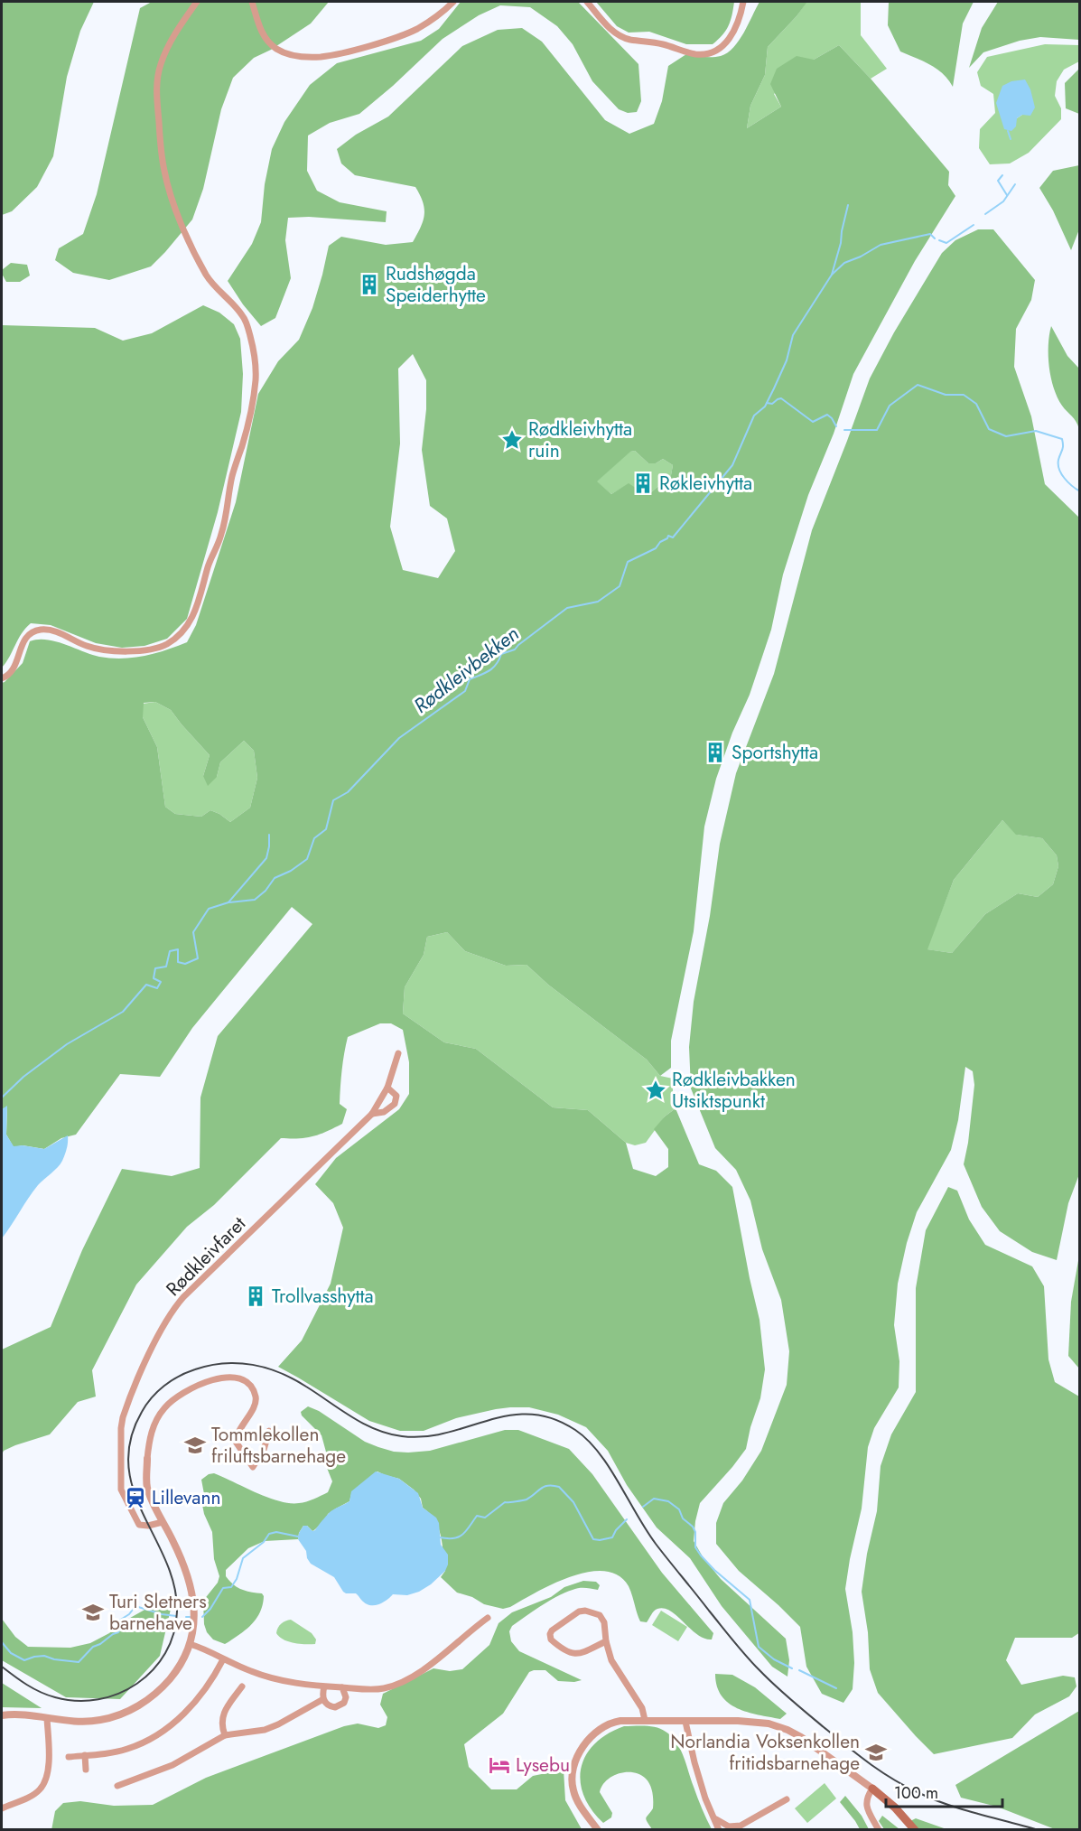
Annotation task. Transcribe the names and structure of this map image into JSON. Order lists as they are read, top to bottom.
{
  "streets": {
    "street": ["Rødkleivfaret"]
  },
  "water": ["Rødkleivbekken"],
  "places": {
    "building": [
      "Rudshøgda Speiderhytte",
      "Røkleivhytta",
      "Sportshytta",
      "Trollvasshytta"
    ],
    "place": ["Rødkleivhytta ruin", "Rødkleivbakken Utsiktspunkt"],
    "school or university": ["Tommlekollen friluftsbarnehage", "Turi Sletners barnehave", "Norlandia Voksenkollen fritidsbarnehage"],
    "station": ["Lillevann"],
    "hotel": ["Lysebu"]
  },
  "scale_bar": "100 m"
}
